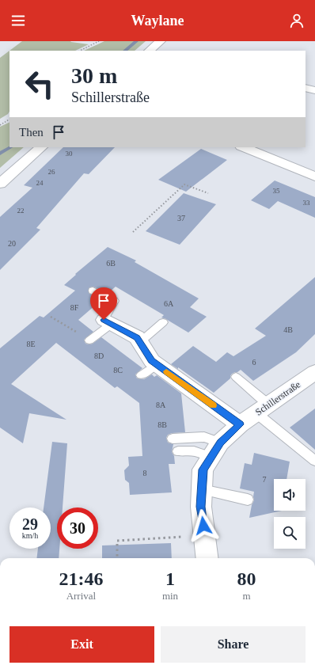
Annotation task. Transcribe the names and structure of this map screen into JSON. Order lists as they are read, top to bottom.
{
  "streets": {
    "street": ["Schillerstraße"]
  },
  "house_numbers": [
    "30",
    "26",
    "24",
    "35",
    "33",
    "22",
    "37",
    "20",
    "6B",
    "6A",
    "8F",
    "4B",
    "8E",
    "8D",
    "6",
    "8C",
    "8A",
    "8B",
    "8",
    "7"
  ],
  "page": {
    "header": "Waylane",
    "turn": ["30 m", "Schillerstraße"],
    "then": "Then",
    "speed": "29 km/h",
    "limit": "30",
    "eta": [
      "21:46",
      "Arrival",
      "1",
      "min",
      "80",
      "m"
    ],
    "buttons": ["Exit", "Share"]
  }
}
